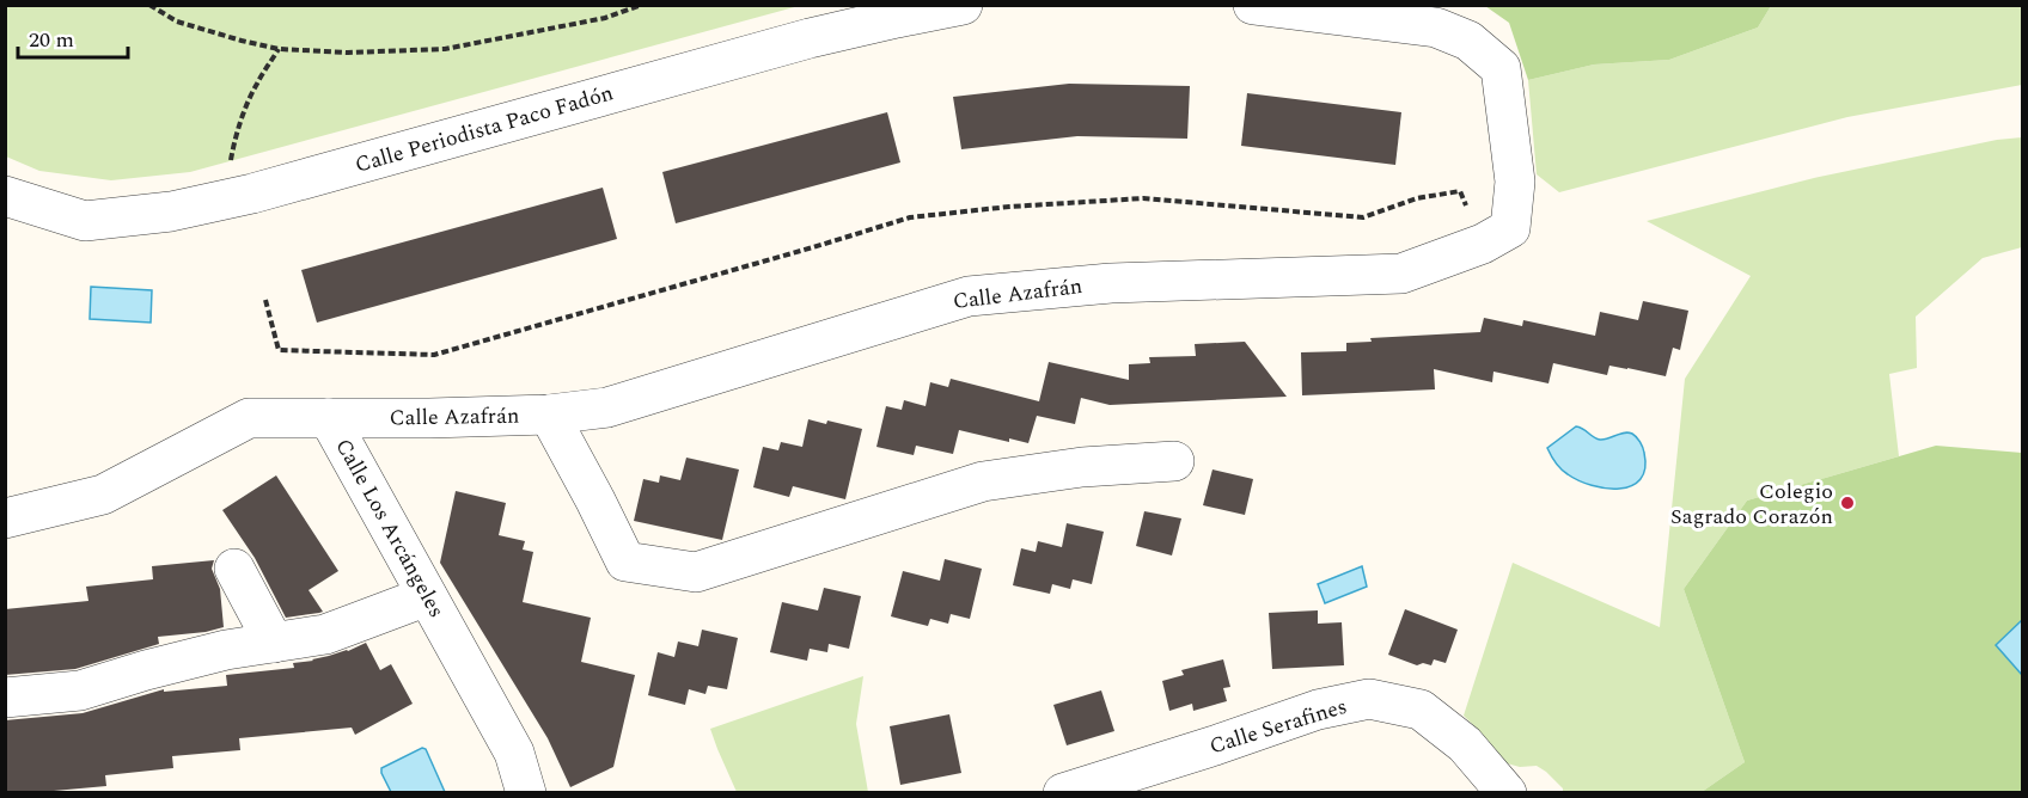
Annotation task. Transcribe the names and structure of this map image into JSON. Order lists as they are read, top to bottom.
{
  "streets": {
    "street": [
      "Calle Periodista Paco Fadón",
      "Calle Azafrán",
      "Calle Los Arcángeles",
      "Calle Serafines"
    ]
  },
  "crossings": [
    ["Calle Azafrán", "Calle Los Arcángeles"]
  ],
  "places": ["Colegio Sagrado Corazón"],
  "scale_bar": "20 m"
}
